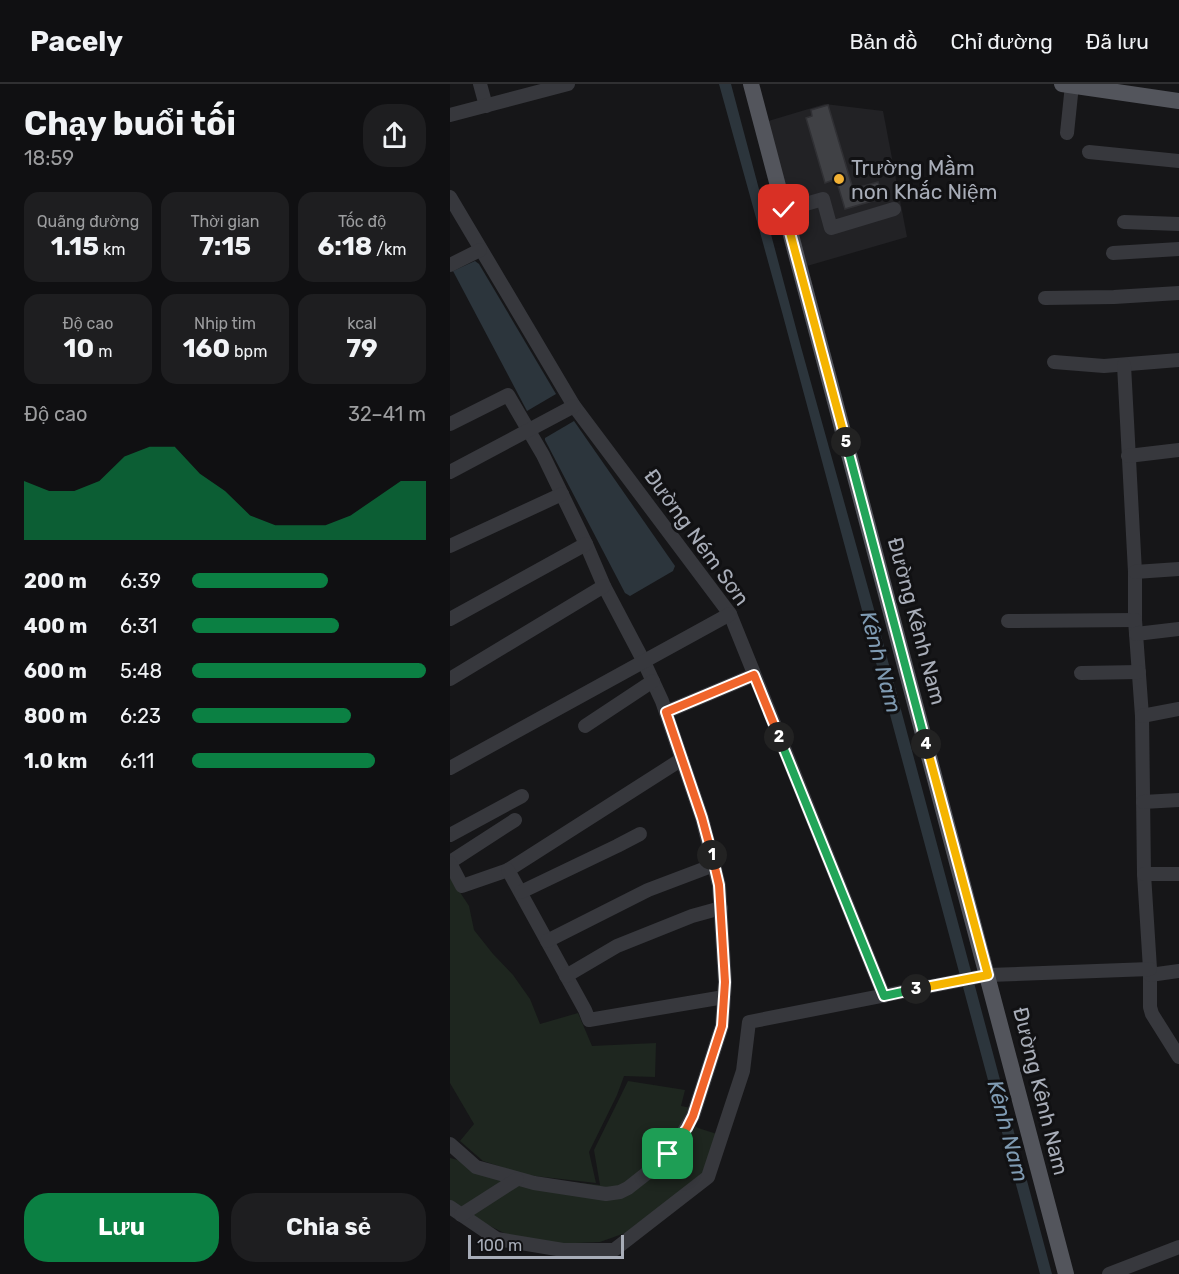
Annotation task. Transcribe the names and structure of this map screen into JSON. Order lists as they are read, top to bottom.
{
  "streets": {
    "main road": ["Đường Kênh Nam"],
    "street": ["Đường Ném Sơn"]
  },
  "water": ["Kênh Nam"],
  "places": ["Trường Mầm non Khắc Niệm"],
  "scale_bar": "100 m",
  "page": {
    "header": "Pacely",
    "nav": ["Bản đồ", "Chỉ đường", "Đã lưu"],
    "heading": ["Chạy buổi tối", "18:59"],
    "stats": [
      ["Quãng đường", "1.15 km"],
      ["Thời gian", "7:15"],
      ["Tốc độ", "6:18 /km"],
      ["Độ cao", "10 m"],
      ["Nhịp tim", "160 bpm"],
      ["kcal", "79"]
    ],
    "chart": ["Độ cao", "32–41 m"],
    "pins": [
      "5",
      "2",
      "4",
      "1",
      "3"
    ],
    "list": [
      {
        "name": "200 m",
        "note": "6:39"
      },
      {
        "name": "400 m",
        "note": "6:31"
      },
      {
        "name": "600 m",
        "note": "5:48"
      },
      {
        "name": "800 m",
        "note": "6:23"
      },
      {
        "name": "1.0 km",
        "note": "6:11"
      }
    ],
    "buttons": ["Lưu", "Chia sẻ"],
    "scale": "100 m"
  }
}
